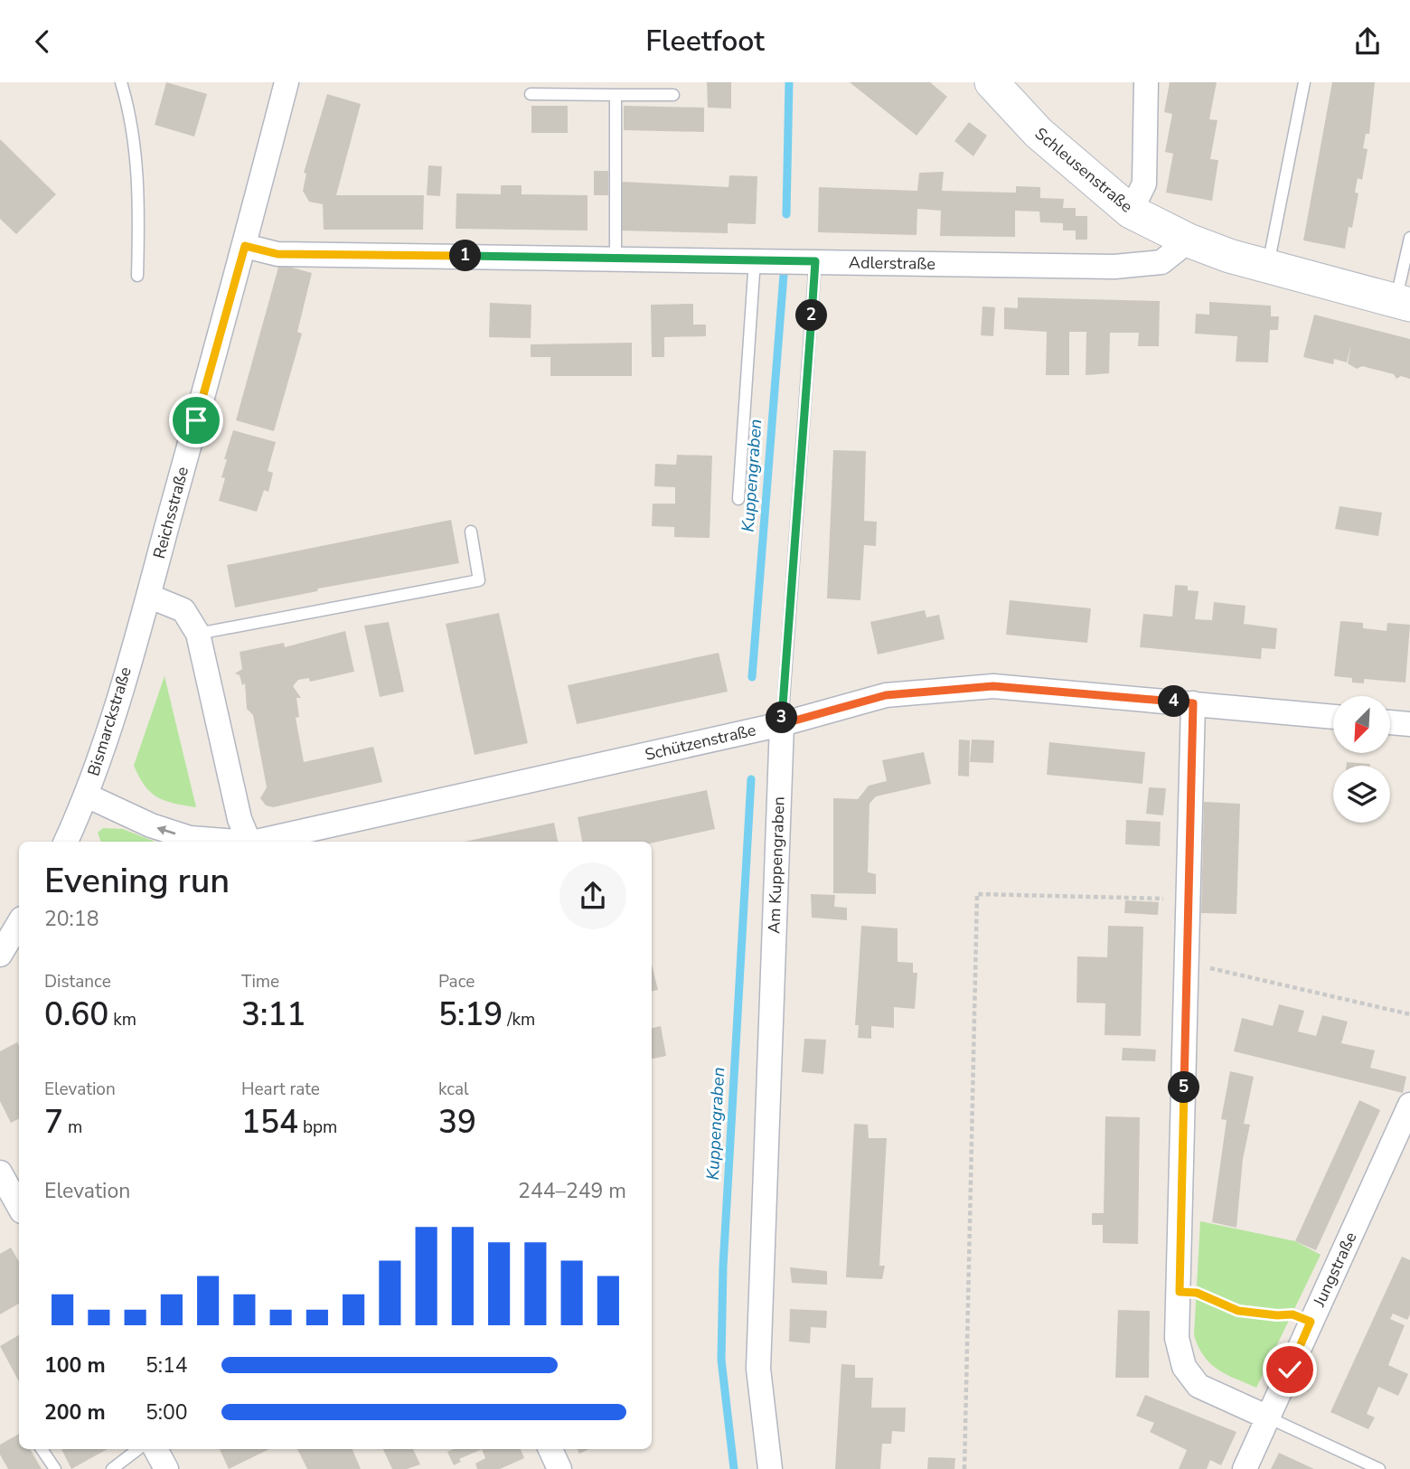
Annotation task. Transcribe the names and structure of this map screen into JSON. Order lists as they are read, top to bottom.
{
  "streets": {
    "street": [
      "Schleusenstraße",
      "Adlerstraße",
      "Reichsstraße",
      "Bismarckstraße",
      "Schützenstraße",
      "Am Kuppengraben",
      "Jungstraße"
    ]
  },
  "crossings": [
    ["Schleusenstraße", "Adlerstraße"],
    ["Adlerstraße", "Reichsstraße"],
    ["Adlerstraße", "Am Kuppengraben"],
    ["Reichsstraße", "Bismarckstraße"],
    ["Bismarckstraße", "Schützenstraße"],
    ["Schützenstraße", "Am Kuppengraben"]
  ],
  "water": ["Kuppengraben"],
  "north": "bottom left",
  "page": {
    "header": "Fleetfoot",
    "pins": [
      "1",
      "2",
      "4",
      "3",
      "5"
    ],
    "heading": ["Evening run", "20:18"],
    "stats": [
      ["Distance", "0.60 km"],
      ["Time", "3:11"],
      ["Pace", "5:19 /km"],
      ["Elevation", "7 m"],
      ["Heart rate", "154 bpm"],
      ["kcal", "39"]
    ],
    "chart": ["Elevation", "244–249 m"],
    "list": [
      {
        "name": "100 m",
        "note": "5:14"
      },
      {
        "name": "200 m",
        "note": "5:00"
      }
    ]
  }
}
